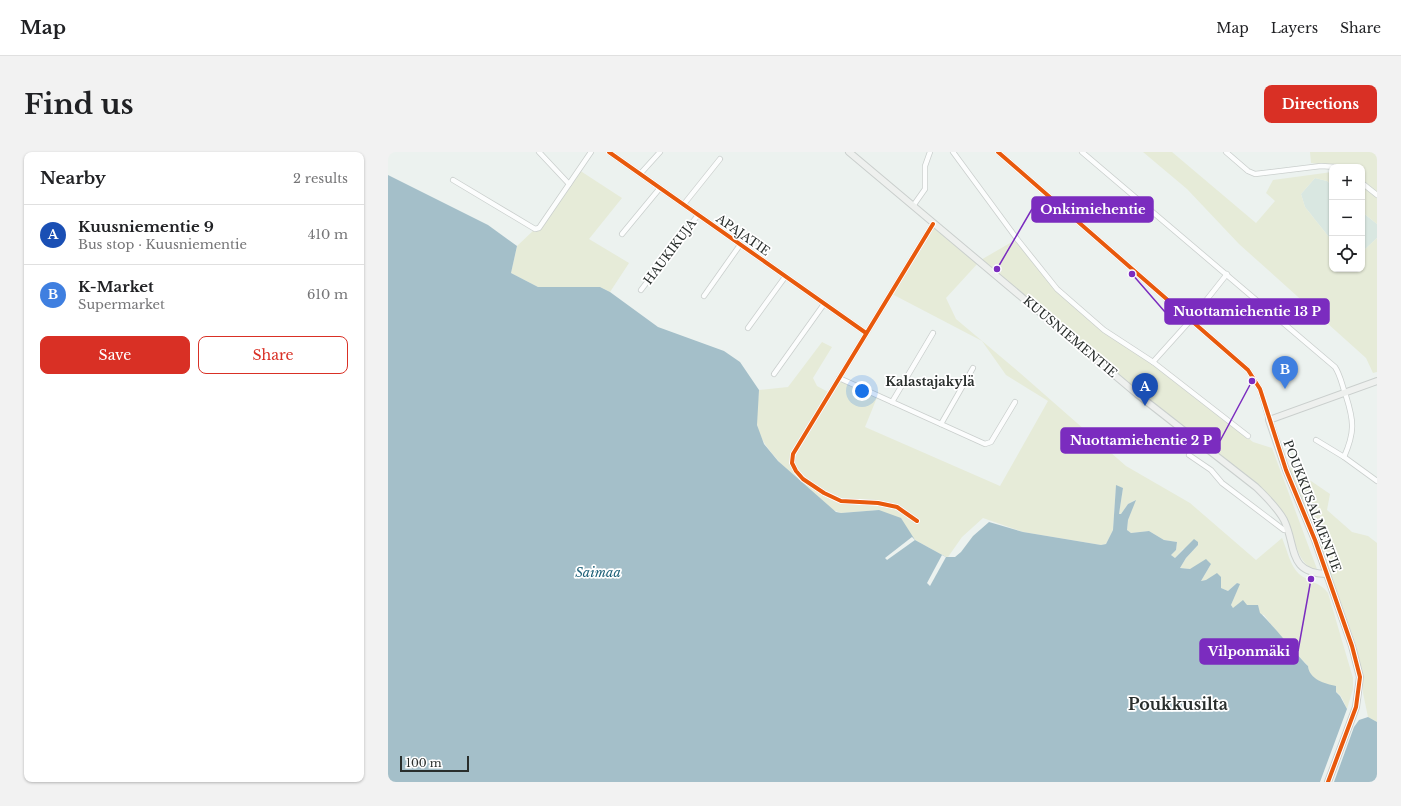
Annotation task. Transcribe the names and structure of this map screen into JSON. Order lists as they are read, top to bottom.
{
  "streets": {
    "street": [
      "APAJATIE",
      "HAUKIKUJA",
      "KUUSNIEMENTIE",
      "POUKKUSALMENTIE"
    ]
  },
  "crossings": [
    ["APAJATIE", "HAUKIKUJA"],
    ["KUUSNIEMENTIE", "POUKKUSALMENTIE"]
  ],
  "districts": ["Kalastajakylä", "Poukkusilta"],
  "water": ["Saimaa"],
  "places": [
    "Onkimiehentie",
    "Nuottamiehentie 13 P",
    "Nuottamiehentie 2 P",
    "Vilponmäki"
  ],
  "scale_bar": "100 m",
  "page": {
    "header": "Map",
    "nav": ["Map", "Layers", "Share"],
    "buttons": [
      "Directions",
      ["Save", "Share"]
    ],
    "title": "Find us",
    "heading": ["Nearby", "2 results"],
    "map_buttons": ["+", "−"],
    "list": [
      {
        "mark": "A",
        "name": "Kuusniementie 9",
        "note": "Bus stop · Kuusniementie",
        "value": "410 m"
      },
      {
        "mark": "B",
        "name": "K-Market",
        "note": "Supermarket",
        "value": "610 m"
      }
    ],
    "pins": ["B", "A"],
    "scale": "100 m"
  }
}
